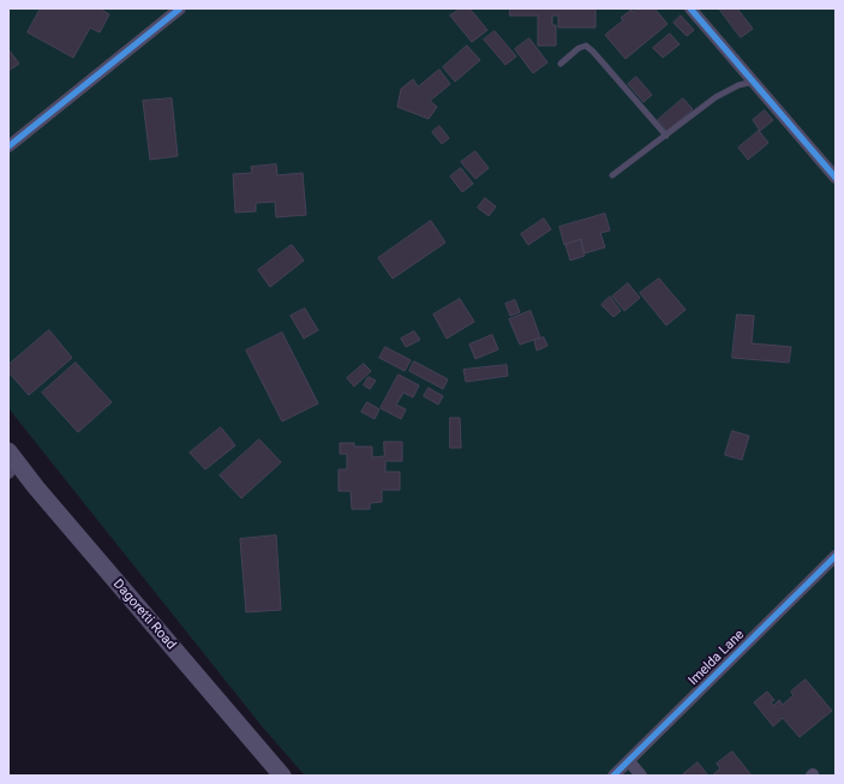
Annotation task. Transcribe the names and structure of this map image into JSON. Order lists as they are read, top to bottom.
{
  "streets": {
    "main road": ["Dagoretti Road"],
    "street": ["Imelda Lane"]
  }
}
